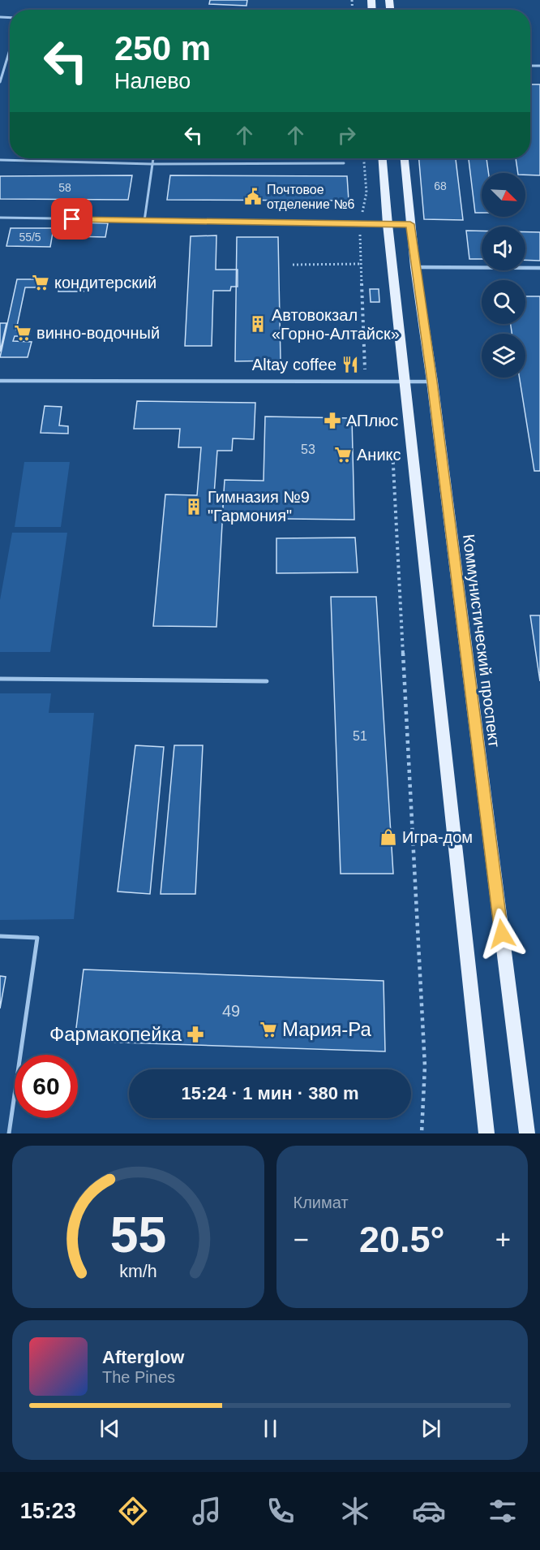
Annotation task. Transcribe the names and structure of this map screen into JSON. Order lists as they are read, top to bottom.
{
  "streets": {
    "main road": ["Коммунистический проспект"]
  },
  "places": {
    "public building": ["Почтовое отделение №6"],
    "supermarket": [
      "кондитерский",
      "винно-водочный",
      "Аникс",
      "Мария-Ра"
    ],
    "building": ["Автовокзал «Горно-Алтайск»", "Гимназия №9 \"Гармония\""],
    "restaurant": ["Altay coffee"],
    "pharmacy": ["АПлюс", "Фармакопейка"],
    "shop": ["Игра-дом"]
  },
  "house_numbers": [
    "68",
    "58",
    "55/5",
    "53",
    "51",
    "49"
  ],
  "north": "bottom right",
  "page": {
    "turn": ["250 m", "Налево"],
    "limit": "60",
    "trip": "15:24 · 1 мин · 380 m",
    "tile": "Климат",
    "heat": ["−", "20.5°", "+"],
    "song": ["Afterglow", "The Pines"],
    "tabs": "15:23",
    "gauge": ["55", "km/h"]
  }
}
